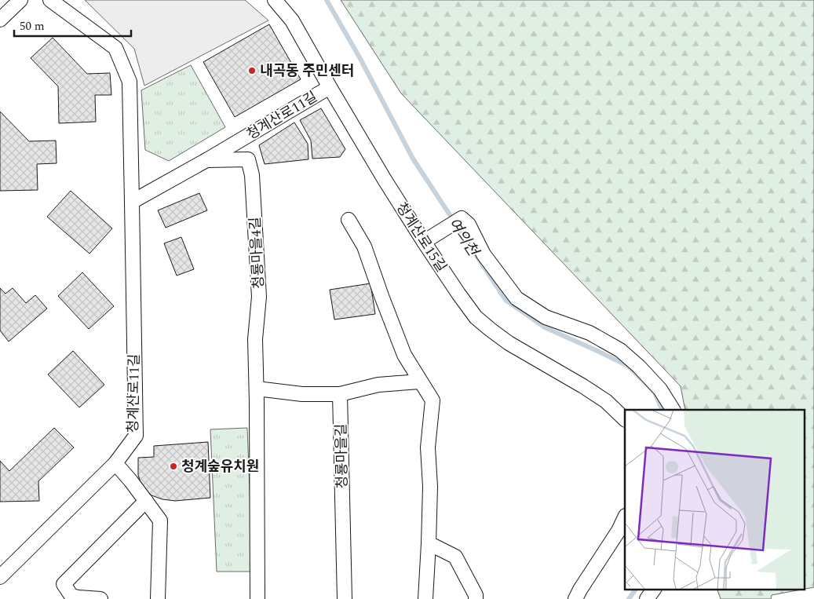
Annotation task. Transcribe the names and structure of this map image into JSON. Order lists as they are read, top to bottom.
{
  "streets": {
    "street": [
      "청계산로11길",
      "청계산로15길",
      "청룡마을4길",
      "청룡마을길"
    ]
  },
  "crossings": [
    ["청계산로11길", "청계산로15길"],
    ["청계산로11길", "청룡마을4길"]
  ],
  "water": ["여의천"],
  "places": ["내곡동 주민센터", "청계숲유치원"],
  "scale_bar": "50 m"
}
